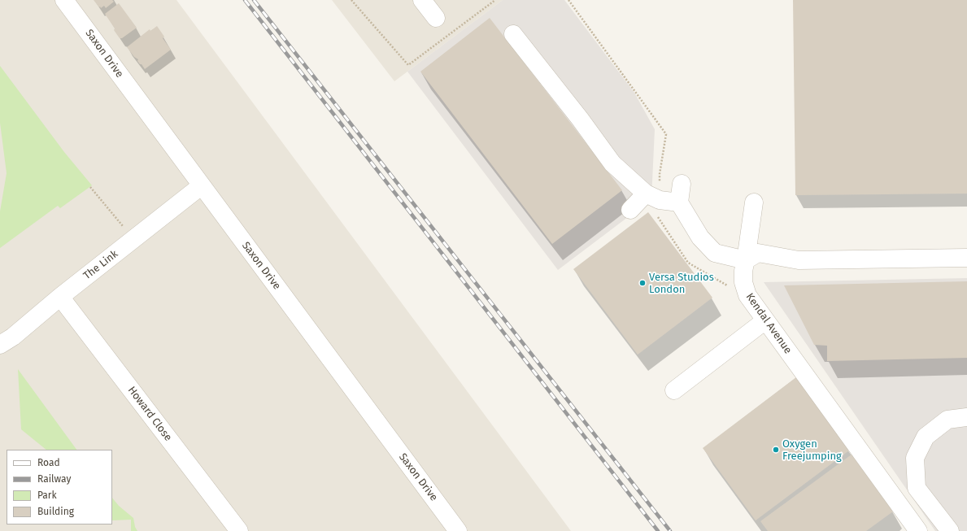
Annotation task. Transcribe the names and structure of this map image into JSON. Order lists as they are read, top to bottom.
{
  "streets": {
    "street": [
      "Saxon Drive",
      "The Link",
      "Kendal Avenue",
      "Howard Close"
    ]
  },
  "crossings": [
    ["Saxon Drive", "The Link"],
    ["The Link", "Howard Close"]
  ],
  "places": ["Versa Studios London", "Oxygen Freejumping"],
  "legend": [
    "Road",
    "Railway",
    "Park",
    "Building"
  ]
}
